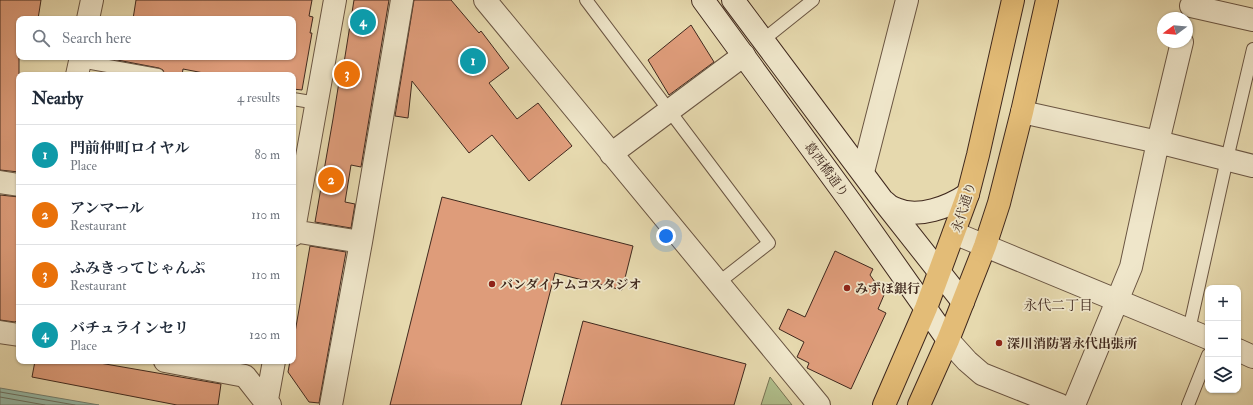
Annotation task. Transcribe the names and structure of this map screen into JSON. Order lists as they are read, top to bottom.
{
  "streets": {
    "main road": ["永代通り"],
    "street": ["葛西橋通り"]
  },
  "crossings": [
    ["葛西橋通り", "永代通り"]
  ],
  "districts": ["永代二丁目"],
  "places": ["バンダイナムコスタジオ", "みずほ銀行", "深川消防署永代出張所"],
  "north": "left",
  "page": {
    "pins": [
      "4",
      "1",
      "3",
      "2"
    ],
    "search": "Search here",
    "heading": ["Nearby", "4 results"],
    "list": [
      {
        "mark": "1",
        "name": "門前仲町ロイヤル",
        "note": "Place",
        "value": "80 m"
      },
      {
        "mark": "2",
        "name": "アンマール",
        "note": "Restaurant",
        "value": "110 m"
      },
      {
        "mark": "3",
        "name": "ふみきってじゃんぷ",
        "note": "Restaurant",
        "value": "110 m"
      },
      {
        "mark": "4",
        "name": "バチュラインセリ",
        "note": "Place",
        "value": "120 m"
      }
    ],
    "map_buttons": ["+", "−"]
  }
}
